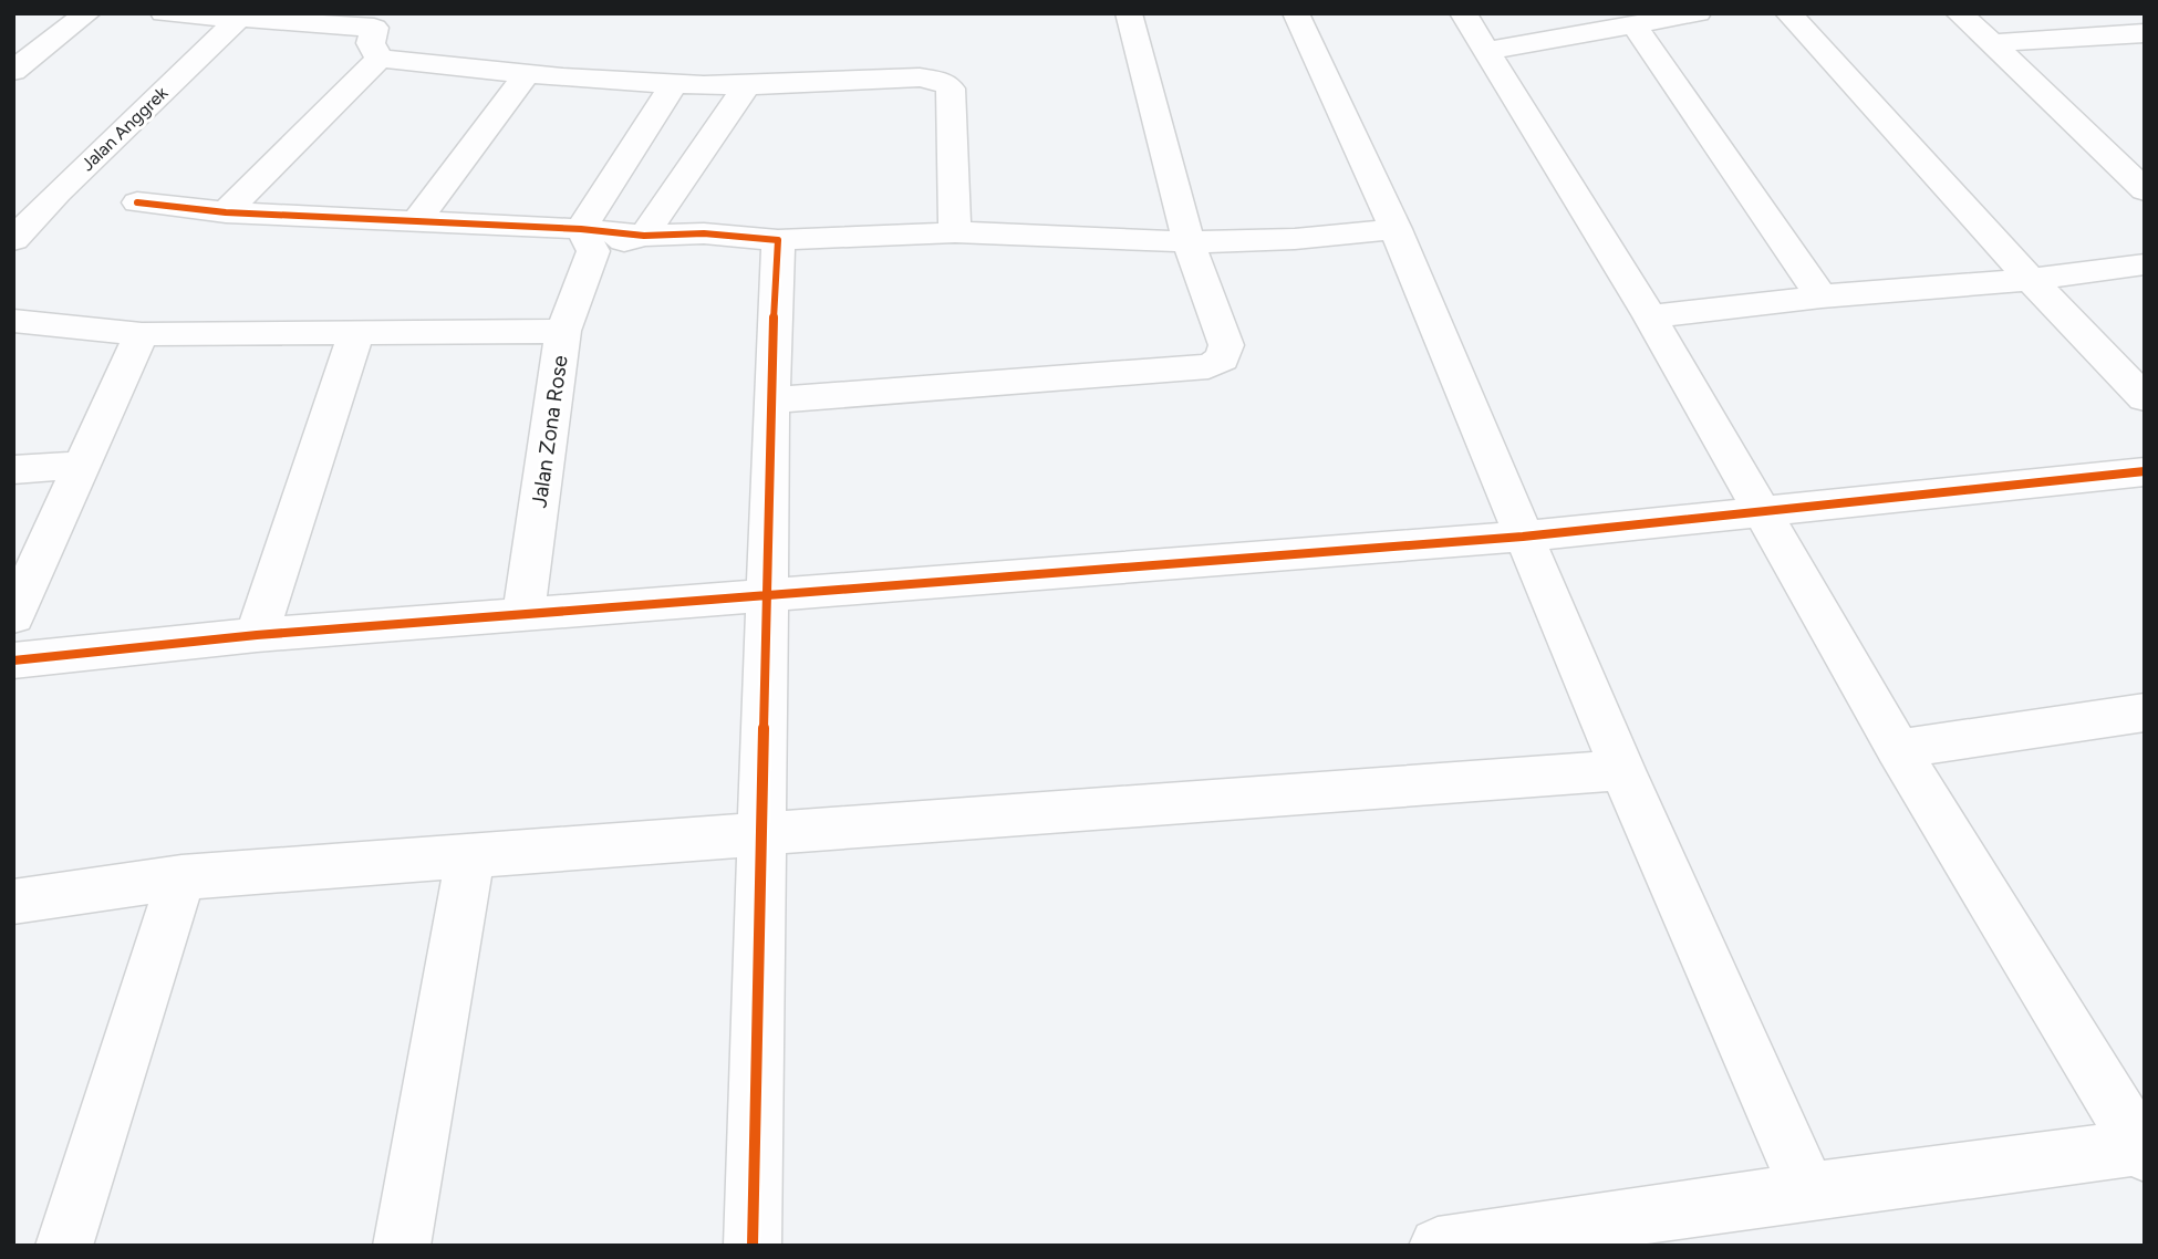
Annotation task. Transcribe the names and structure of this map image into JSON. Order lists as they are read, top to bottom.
{
  "streets": {
    "street": ["Jalan Anggrek", "Jalan Zona Rose"]
  }
}
